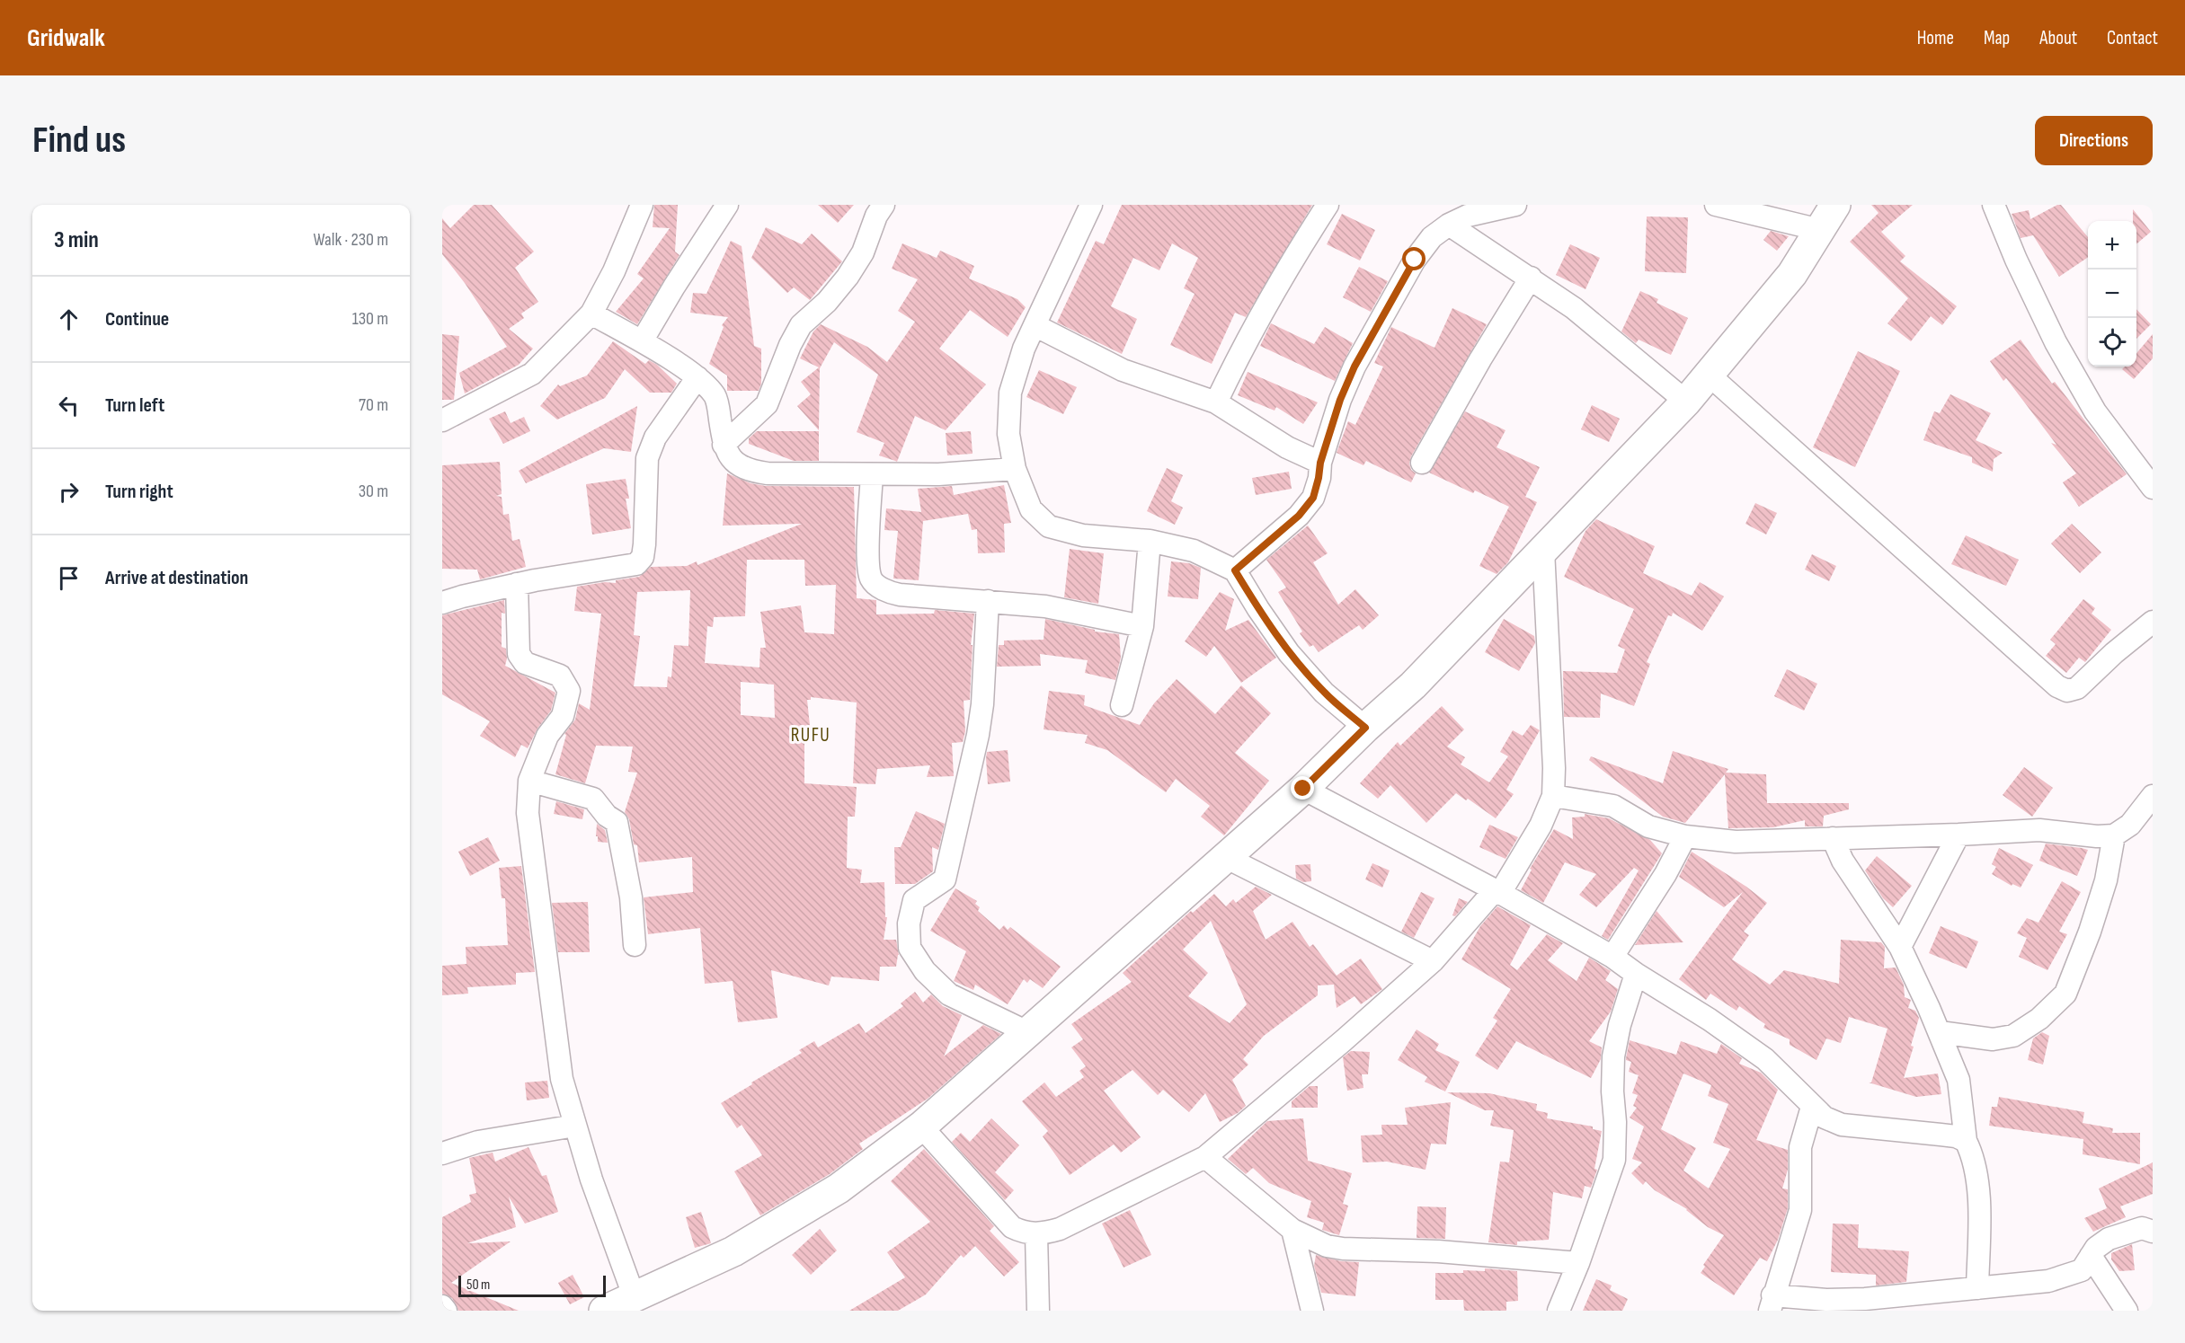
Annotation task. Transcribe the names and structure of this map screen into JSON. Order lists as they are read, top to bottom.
{
  "districts": ["RUFU"],
  "scale_bar": "50 m",
  "page": {
    "header": "Gridwalk",
    "nav": [
      "Home",
      "Map",
      "About",
      "Contact"
    ],
    "buttons": "Directions",
    "title": "Find us",
    "heading": ["3 min", "Walk · 230 m"],
    "map_buttons": ["+", "−"],
    "list": [
      ["Continue", "130 m"],
      ["Turn left", "70 m"],
      ["Turn right", "30 m"],
      "Arrive at destination"
    ],
    "scale": "50 m"
  }
}
